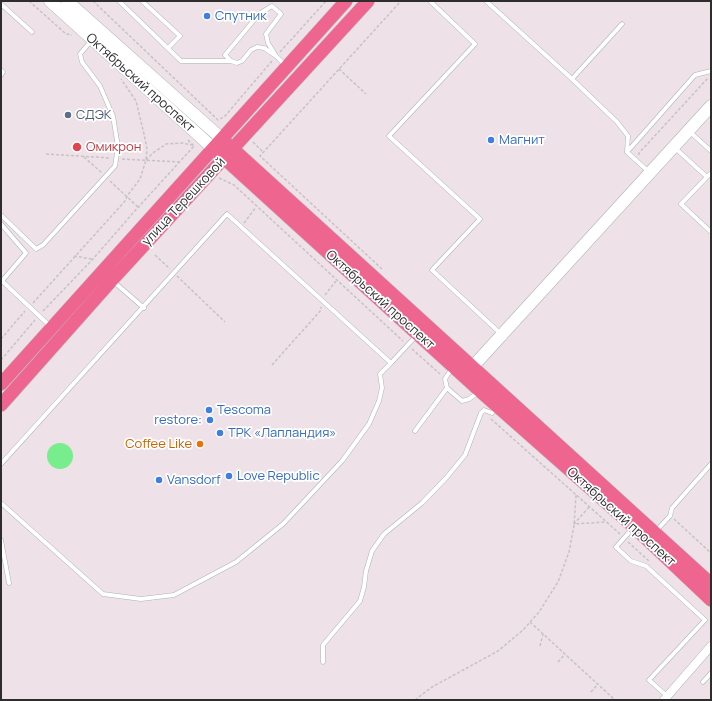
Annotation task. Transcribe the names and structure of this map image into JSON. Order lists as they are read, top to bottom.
{
  "streets": {
    "main road": ["Октябрьский проспект", "улица Терешковой"]
  },
  "crossings": [
    ["Октябрьский проспект", "улица Терешковой"]
  ],
  "places": [
    "Спутник",
    "СДЭК",
    "Магнит",
    "Омикрон",
    "Tescoma",
    "restore:",
    "ТРК «Лапландия»",
    "Coffee Like",
    "Love Republic",
    "Vansdorf"
  ]
}
